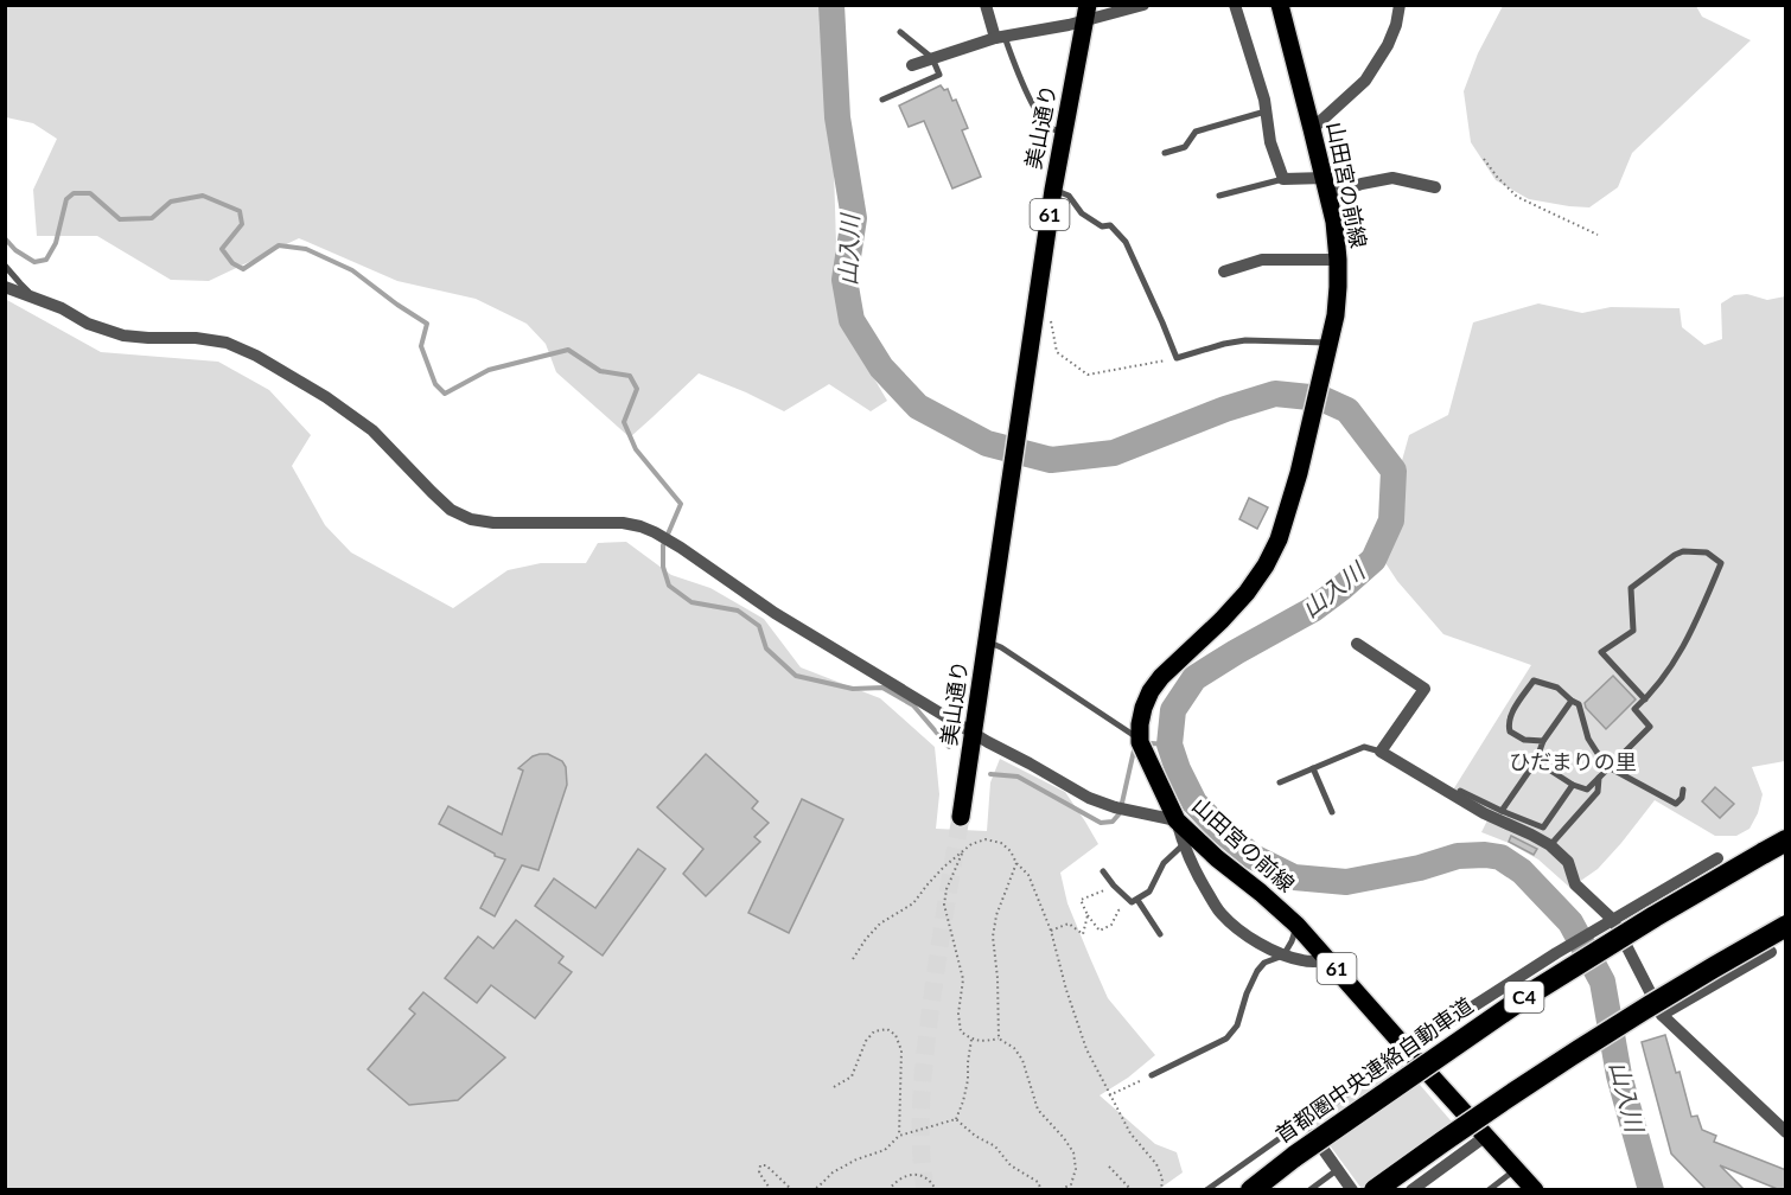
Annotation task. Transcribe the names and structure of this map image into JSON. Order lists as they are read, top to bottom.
{
  "streets": {
    "highway": ["C4", "首都圏中央連絡自動車道"],
    "main road": ["美山通り", "山田宮の前線", "61"]
  },
  "crossings": [
    ["山田宮の前線", "61"]
  ],
  "water": ["山入川"],
  "parks": ["ひだまりの里"]
}
